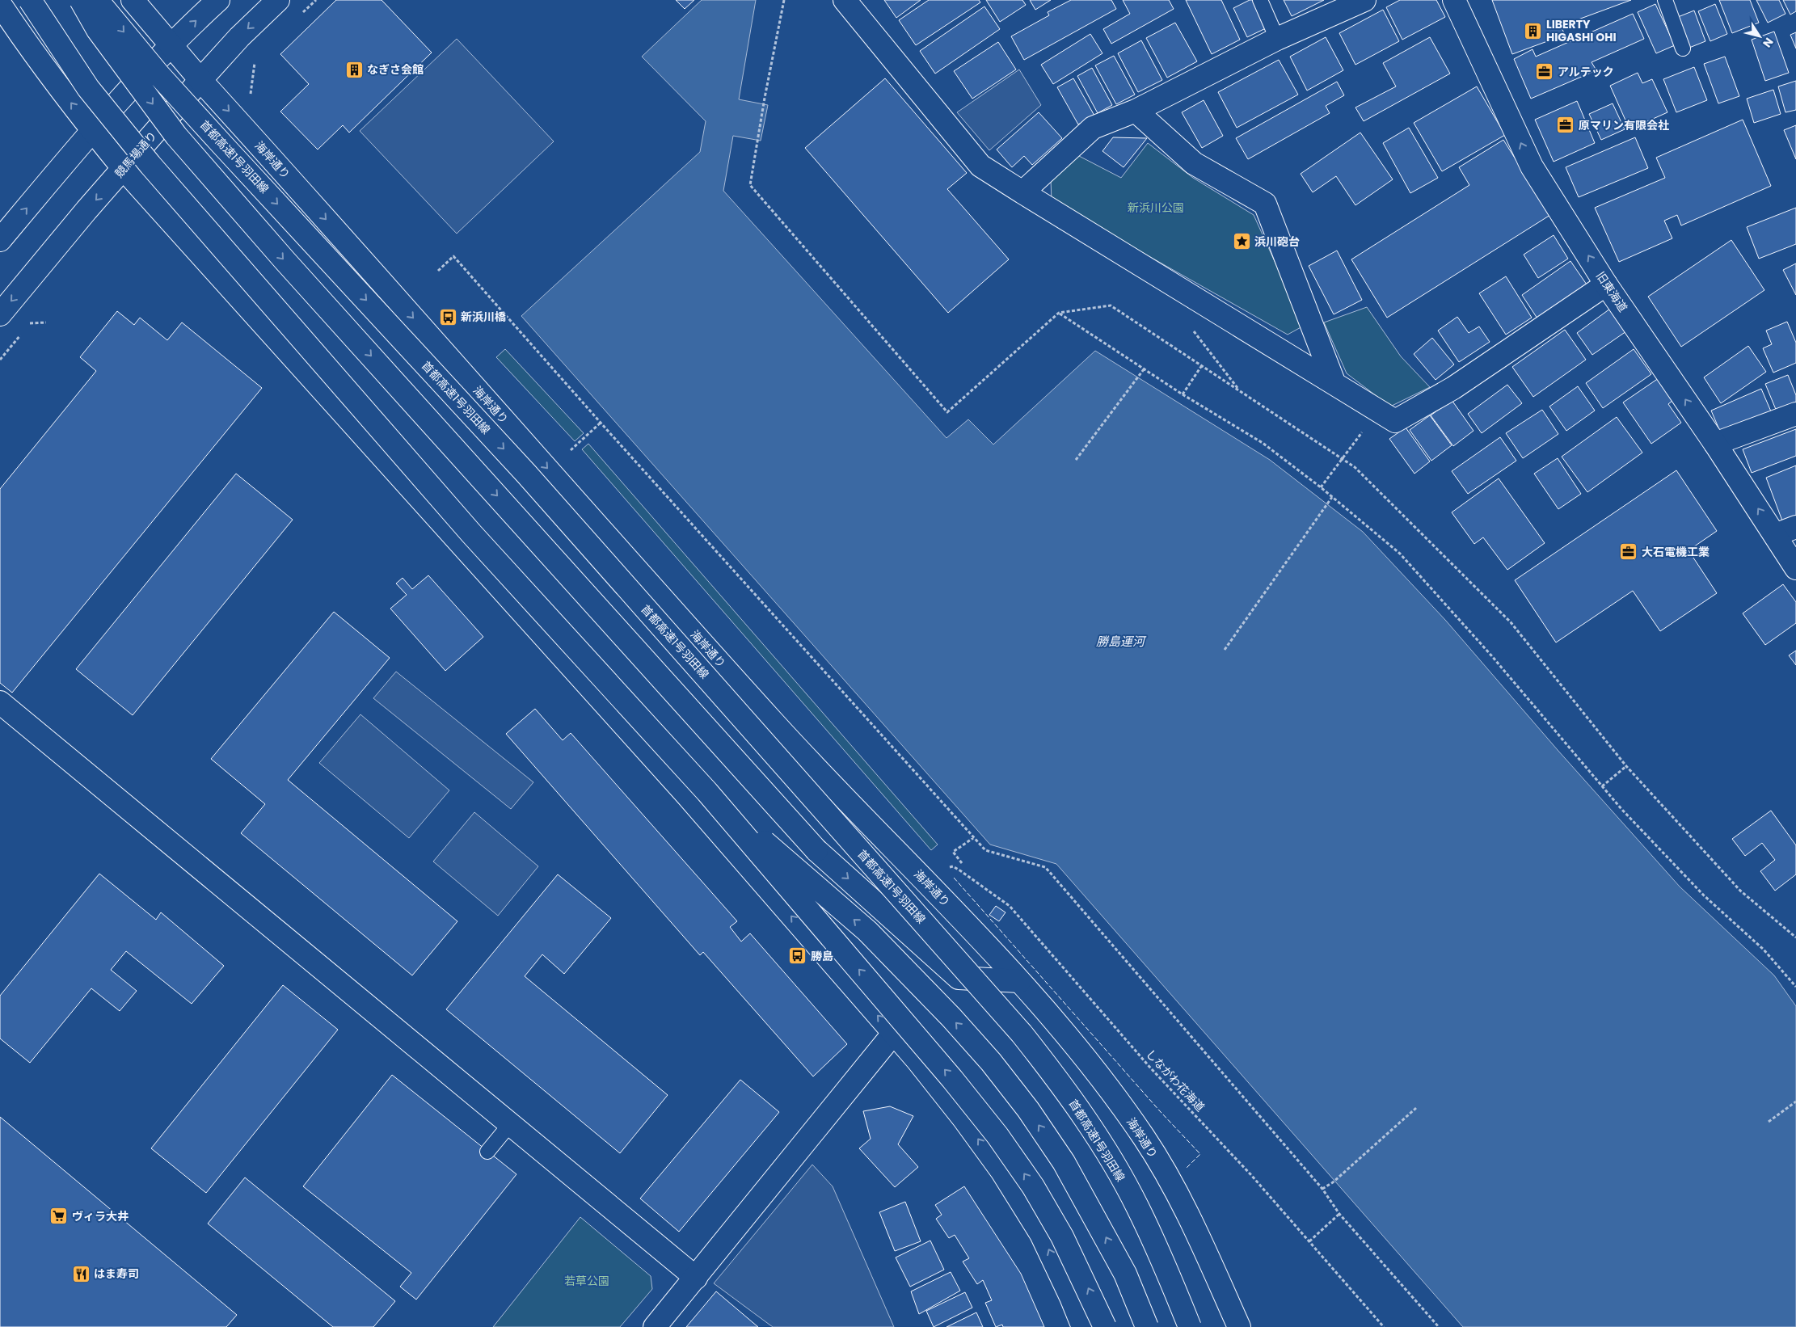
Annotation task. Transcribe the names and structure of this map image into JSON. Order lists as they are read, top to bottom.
{
  "streets": {
    "main road": [
      "競馬場通り",
      "首都高速1号羽田線",
      "海岸通り",
      "旧東海道"
    ],
    "path": ["しながわ花海道"]
  },
  "crossings": [
    ["競馬場通り", "海岸通り"]
  ],
  "one_way": ["旧東海道"],
  "water": ["勝島運河"],
  "parks": ["新浜川公園", "若草公園"],
  "places": {
    "building": ["LIBERTY HIGASHI OHI", "なぎさ会館"],
    "office": ["アルテック", "原マリン有限会社", "大石電機工業"],
    "place": ["浜川砲台"],
    "bus stop": ["新浜川橋", "勝島"],
    "supermarket": ["ヴィラ大井"],
    "restaurant": ["はま寿司"]
  },
  "north": "bottom right"
}
